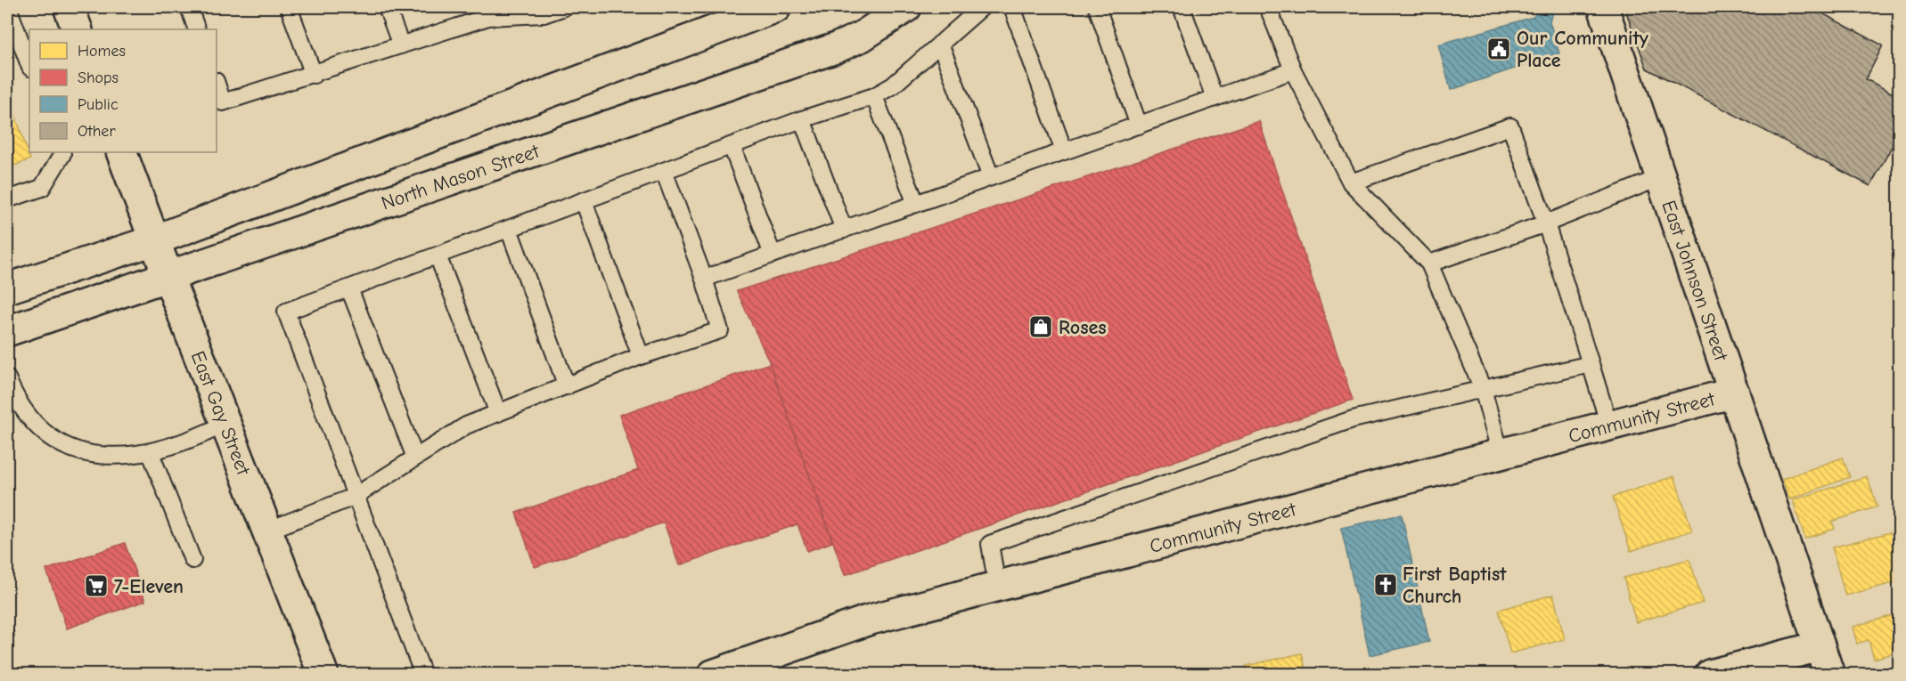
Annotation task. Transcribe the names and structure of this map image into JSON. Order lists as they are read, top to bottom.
{
  "streets": {
    "street": [
      "North Mason Street",
      "East Johnson Street",
      "East Gay Street",
      "Community Street"
    ]
  },
  "crossings": [
    ["North Mason Street", "East Gay Street"],
    ["East Johnson Street", "Community Street"]
  ],
  "places": {
    "public building": ["Our Community Place"],
    "shop": ["Roses"],
    "church": ["First Baptist Church"],
    "supermarket": ["7-Eleven"]
  },
  "legend": [
    "Homes",
    "Shops",
    "Public",
    "Other"
  ]
}
